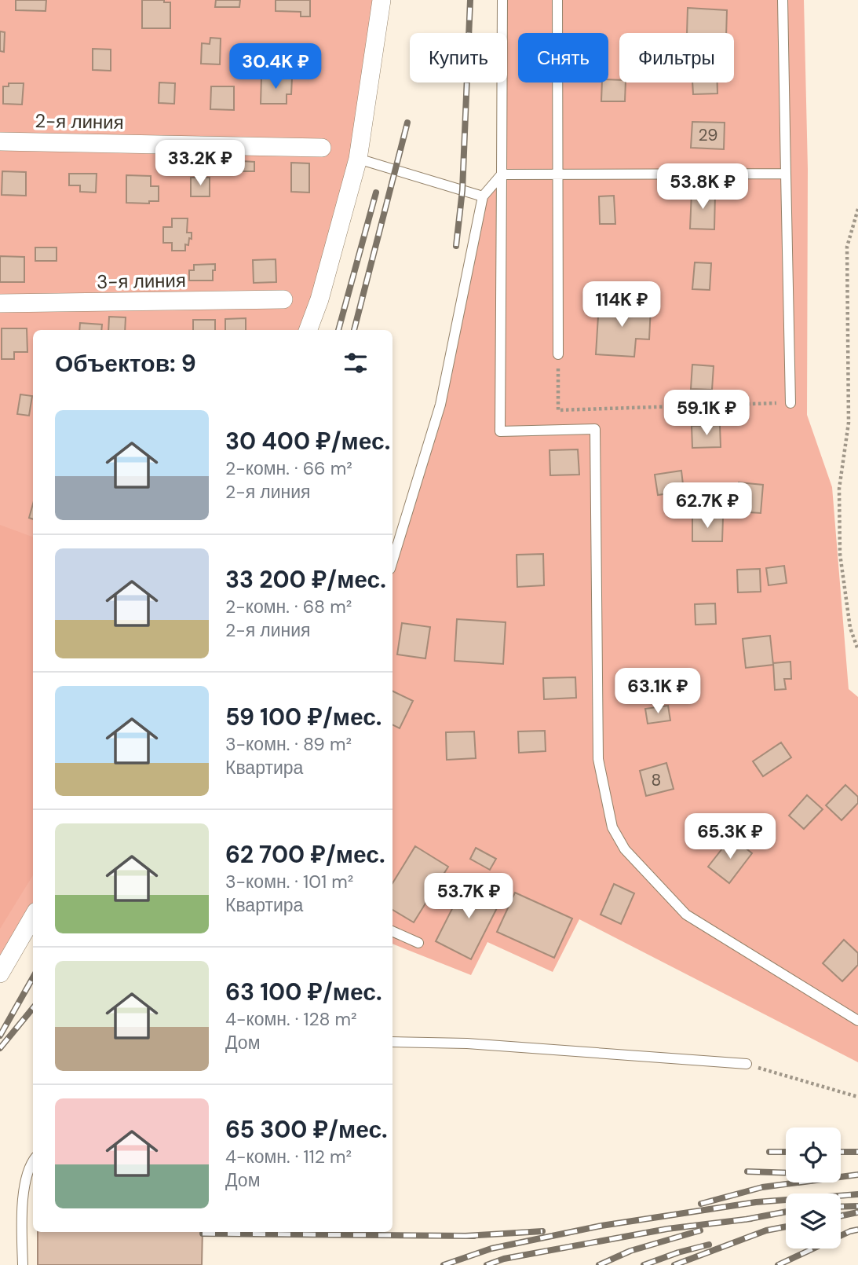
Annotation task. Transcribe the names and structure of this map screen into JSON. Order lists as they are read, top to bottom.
{
  "streets": {
    "street": ["2-я линия", "3-я линия"]
  },
  "house_numbers": ["29", "8"],
  "page": {
    "chip": ["Купить", "Снять", "Фильтры"],
    "price": [
      "30.4K ₽",
      "33.2K ₽",
      "53.8K ₽",
      "114K ₽",
      "59.1K ₽",
      "62.7K ₽",
      "63.1K ₽",
      "65.3K ₽",
      "53.7K ₽"
    ],
    "heading": "Объектов: 9",
    "list": [
      {
        "name": "30 400 ₽/мес.",
        "note": "2-комн. · 66 m² · 2-я линия"
      },
      {
        "name": "33 200 ₽/мес.",
        "note": "2-комн. · 68 m² · 2-я линия"
      },
      {
        "name": "59 100 ₽/мес.",
        "note": "3-комн. · 89 m² · Квартира"
      },
      {
        "name": "62 700 ₽/мес.",
        "note": "3-комн. · 101 m² · Квартира"
      },
      {
        "name": "63 100 ₽/мес.",
        "note": "4-комн. · 128 m² · Дом"
      },
      {
        "name": "65 300 ₽/мес.",
        "note": "4-комн. · 112 m² · Дом"
      }
    ]
  }
}
